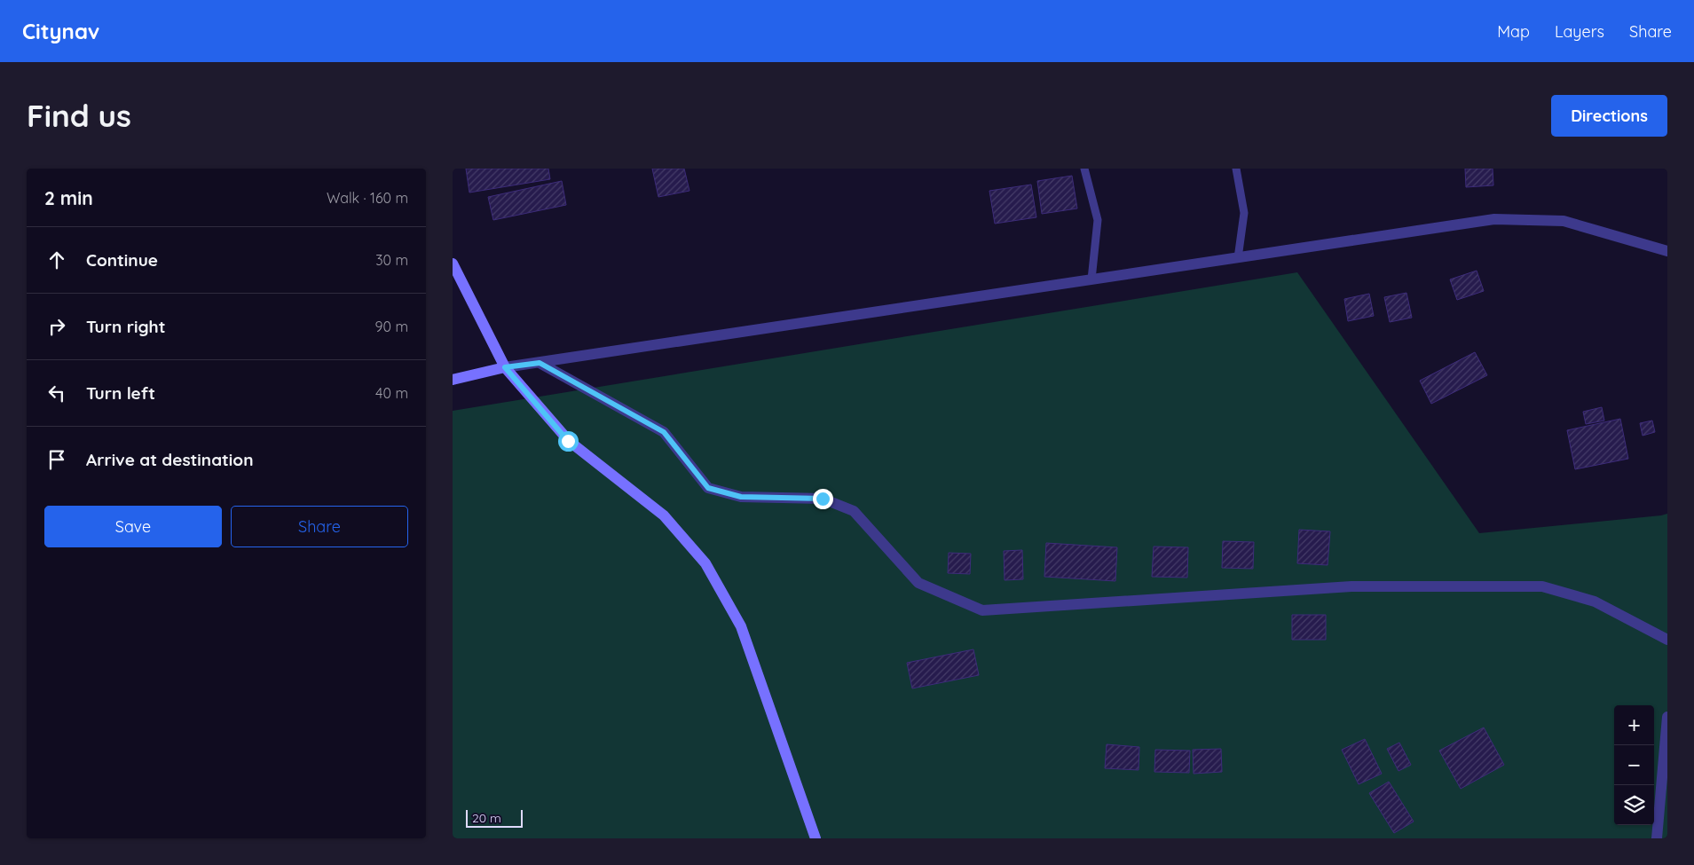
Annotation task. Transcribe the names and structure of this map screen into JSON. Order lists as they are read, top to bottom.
{
  "scale_bar": "20 m",
  "page": {
    "header": "Citynav",
    "nav": ["Map", "Layers", "Share"],
    "buttons": [
      "Directions",
      ["Save", "Share"]
    ],
    "title": "Find us",
    "heading": ["2 min", "Walk · 160 m"],
    "list": [
      ["Continue", "30 m"],
      ["Turn right", "90 m"],
      ["Turn left", "40 m"],
      "Arrive at destination"
    ],
    "map_buttons": ["+", "−"],
    "scale": "20 m"
  }
}
